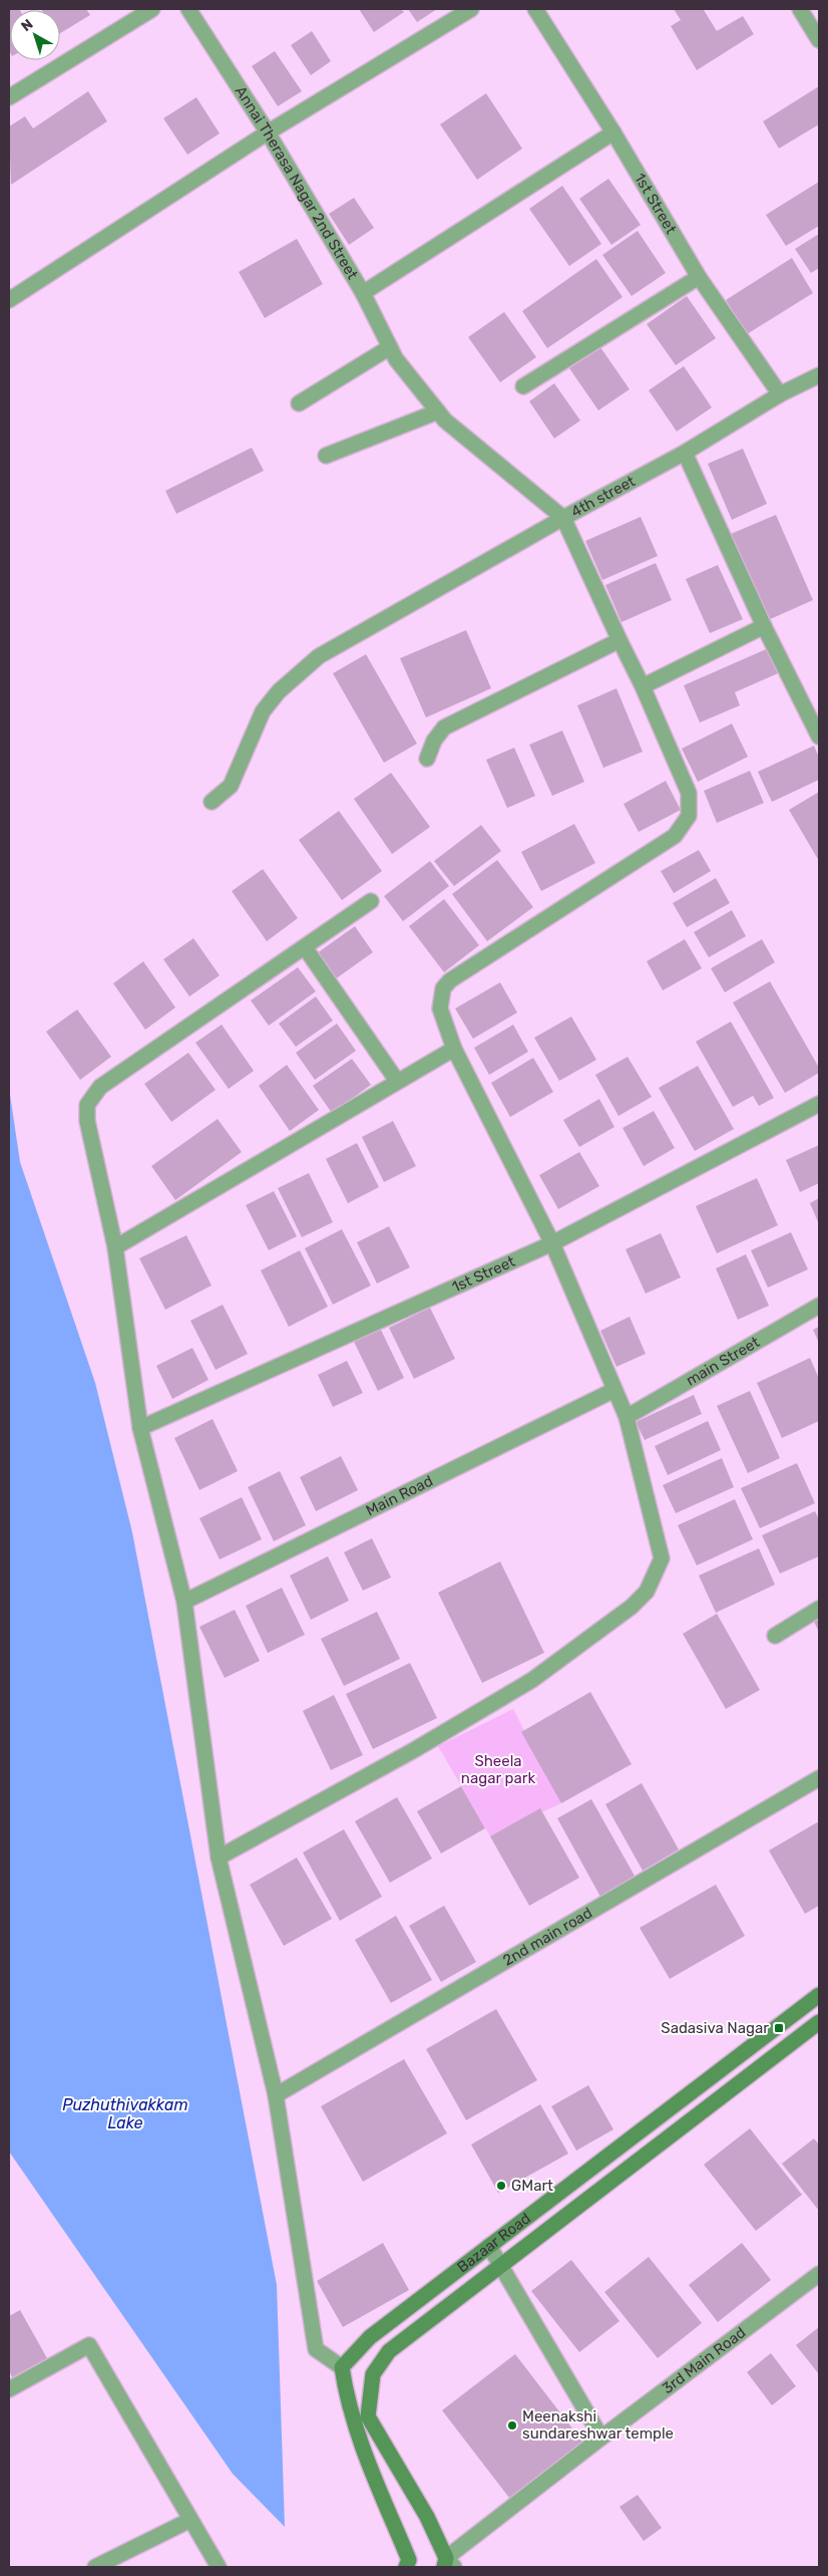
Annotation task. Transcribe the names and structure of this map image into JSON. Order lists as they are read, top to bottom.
{
  "streets": {
    "main road": ["Bazaar Road"],
    "street": [
      "Annai Therasa Nagar 2nd Street",
      "1st Street",
      "4th street",
      "main Street",
      "Main Road",
      "2nd main road",
      "3rd Main Road"
    ]
  },
  "crossings": [
    ["Annai Therasa Nagar 2nd Street", "4th street"],
    ["1st Street", "4th street"],
    ["Bazaar Road", "3rd Main Road"]
  ],
  "water": ["Puzhuthivakkam Lake"],
  "parks": ["Sheela nagar park"],
  "places": {
    "transit": ["Sadasiva Nagar"],
    "other": ["GMart", "Meenakshi sundareshwar temple"]
  },
  "north": "top left"
}
